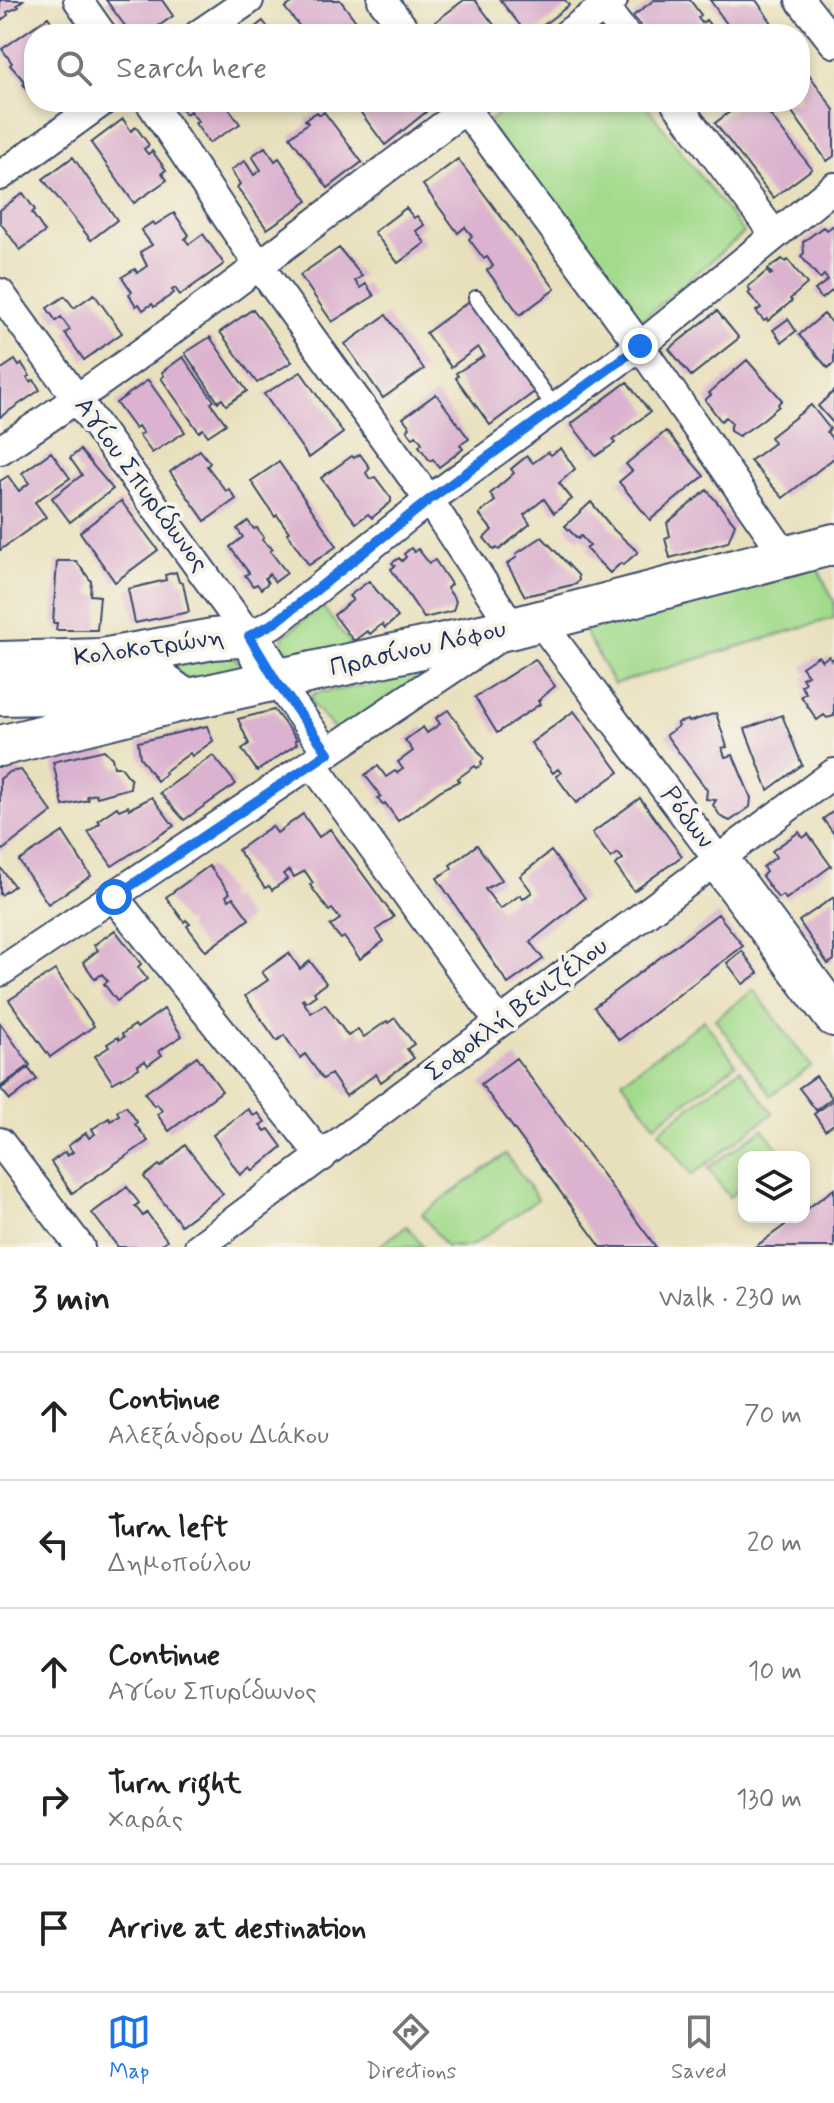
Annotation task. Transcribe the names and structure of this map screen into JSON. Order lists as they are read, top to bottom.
{
  "streets": {
    "street": [
      "Αγίου Σπυρίδωνος",
      "Κολοκοτρώνη",
      "Πρασίνου Λόφου",
      "Ρόδων",
      "Σοφοκλή Βενιζέλου"
    ]
  },
  "crossings": [
    ["Αγίου Σπυρίδωνος", "Κολοκοτρώνη"],
    ["Αγίου Σπυρίδωνος", "Πρασίνου Λόφου"],
    ["Κολοκοτρώνη", "Πρασίνου Λόφου"],
    ["Πρασίνου Λόφου", "Ρόδων"],
    ["Ρόδων", "Σοφοκλή Βενιζέλου"]
  ],
  "page": {
    "search": "Search here",
    "heading": ["3 min", "Walk · 230 m"],
    "list": [
      ["Continue", "Αλεξάνδρου Διάκου", "70 m"],
      ["Turn left", "Δημοπούλου", "20 m"],
      ["Continue", "Αγίου Σπυρίδωνος", "10 m"],
      ["Turn right", "Χαράς", "130 m"],
      "Arrive at destination"
    ],
    "nav": ["Map", "Directions", "Saved"]
  }
}
